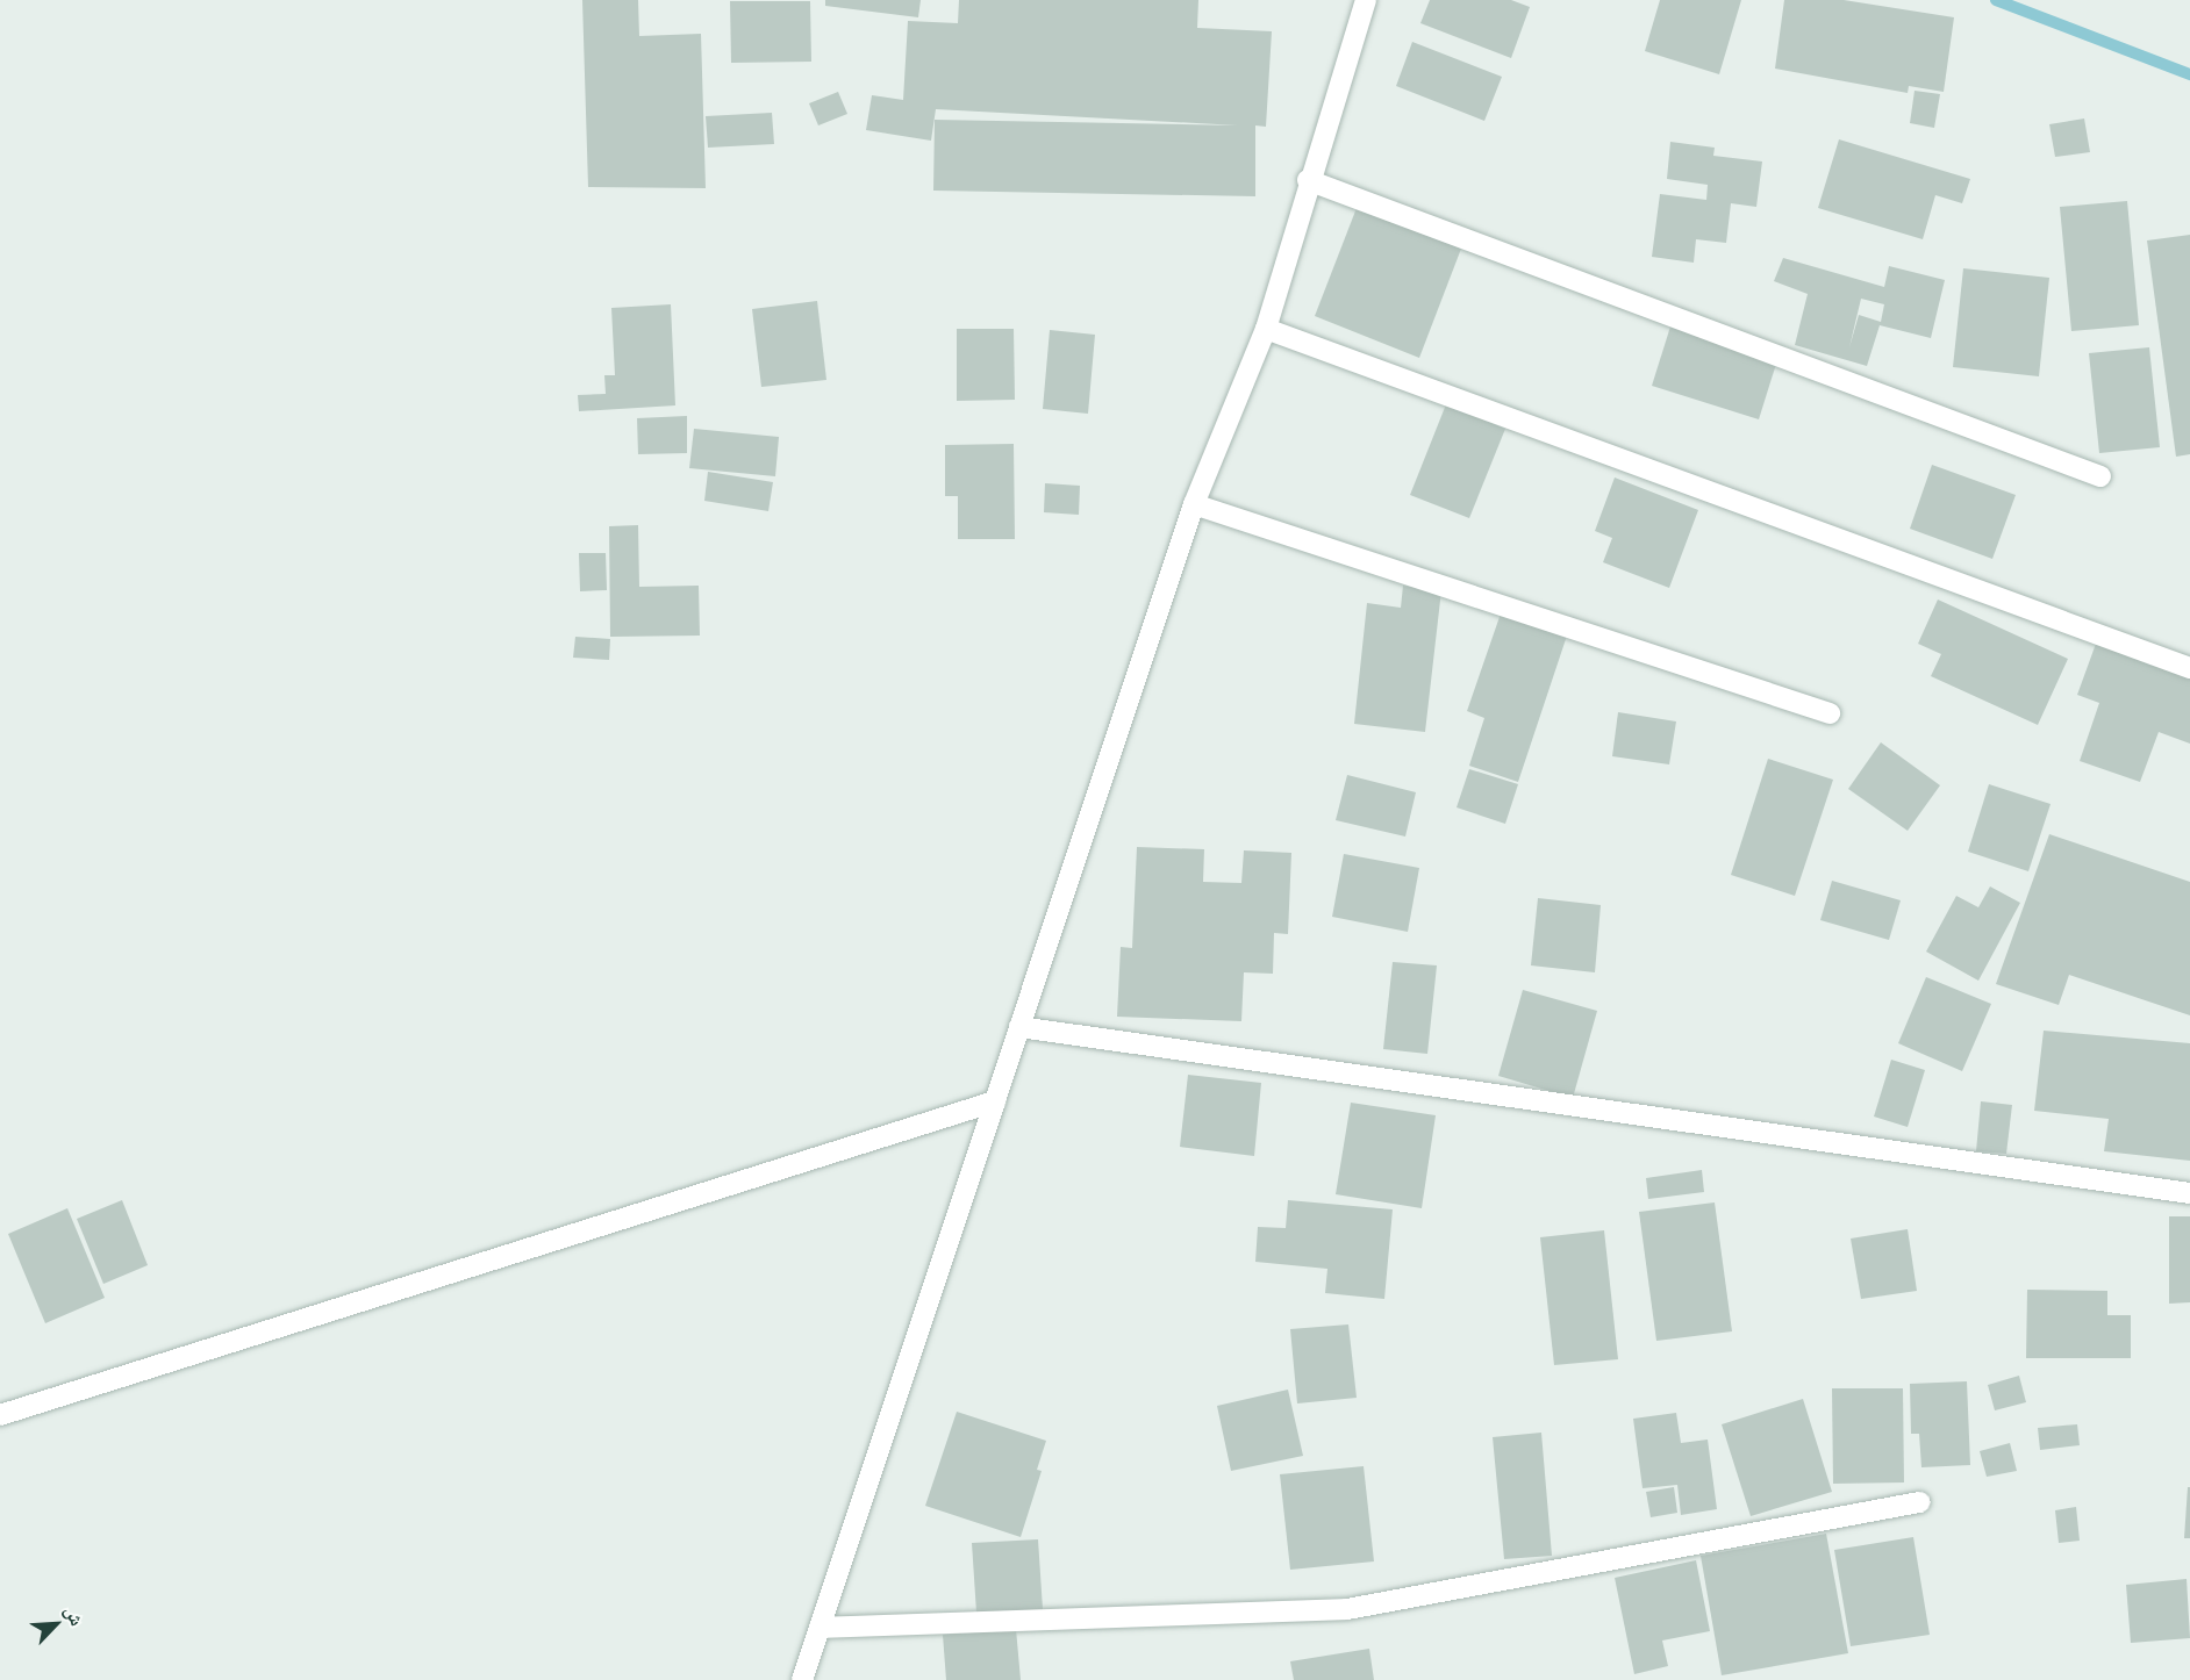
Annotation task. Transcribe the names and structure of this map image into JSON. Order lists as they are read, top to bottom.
{
  "north": "top right"
}
